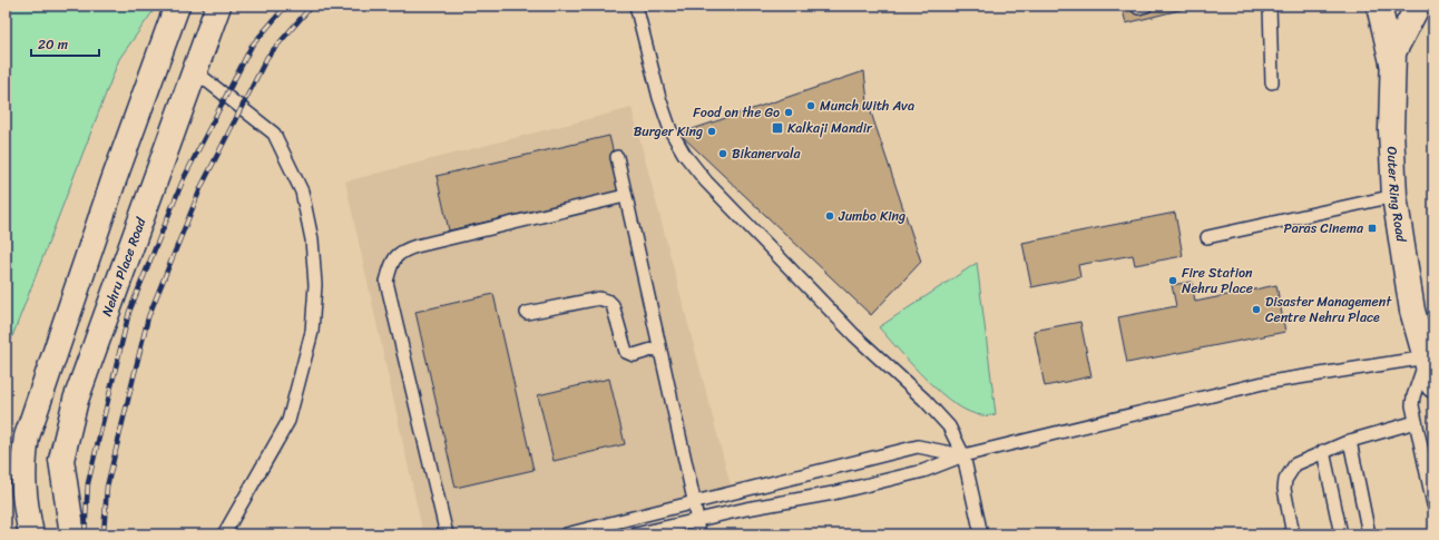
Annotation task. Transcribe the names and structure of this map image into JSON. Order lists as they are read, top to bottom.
{
  "streets": {
    "street": ["Outer Ring Road", "Nehru Place Road"]
  },
  "places": {
    "other": [
      "Munch With Ava",
      "Food on the Go",
      "Burger King",
      "Bikanervala",
      "Jumbo King",
      "Fire Station Nehru Place",
      "Disaster Management Centre Nehru Place"
    ],
    "transit": ["Kalkaji Mandir", "Paras Cinema"]
  },
  "scale_bar": "20 m"
}
